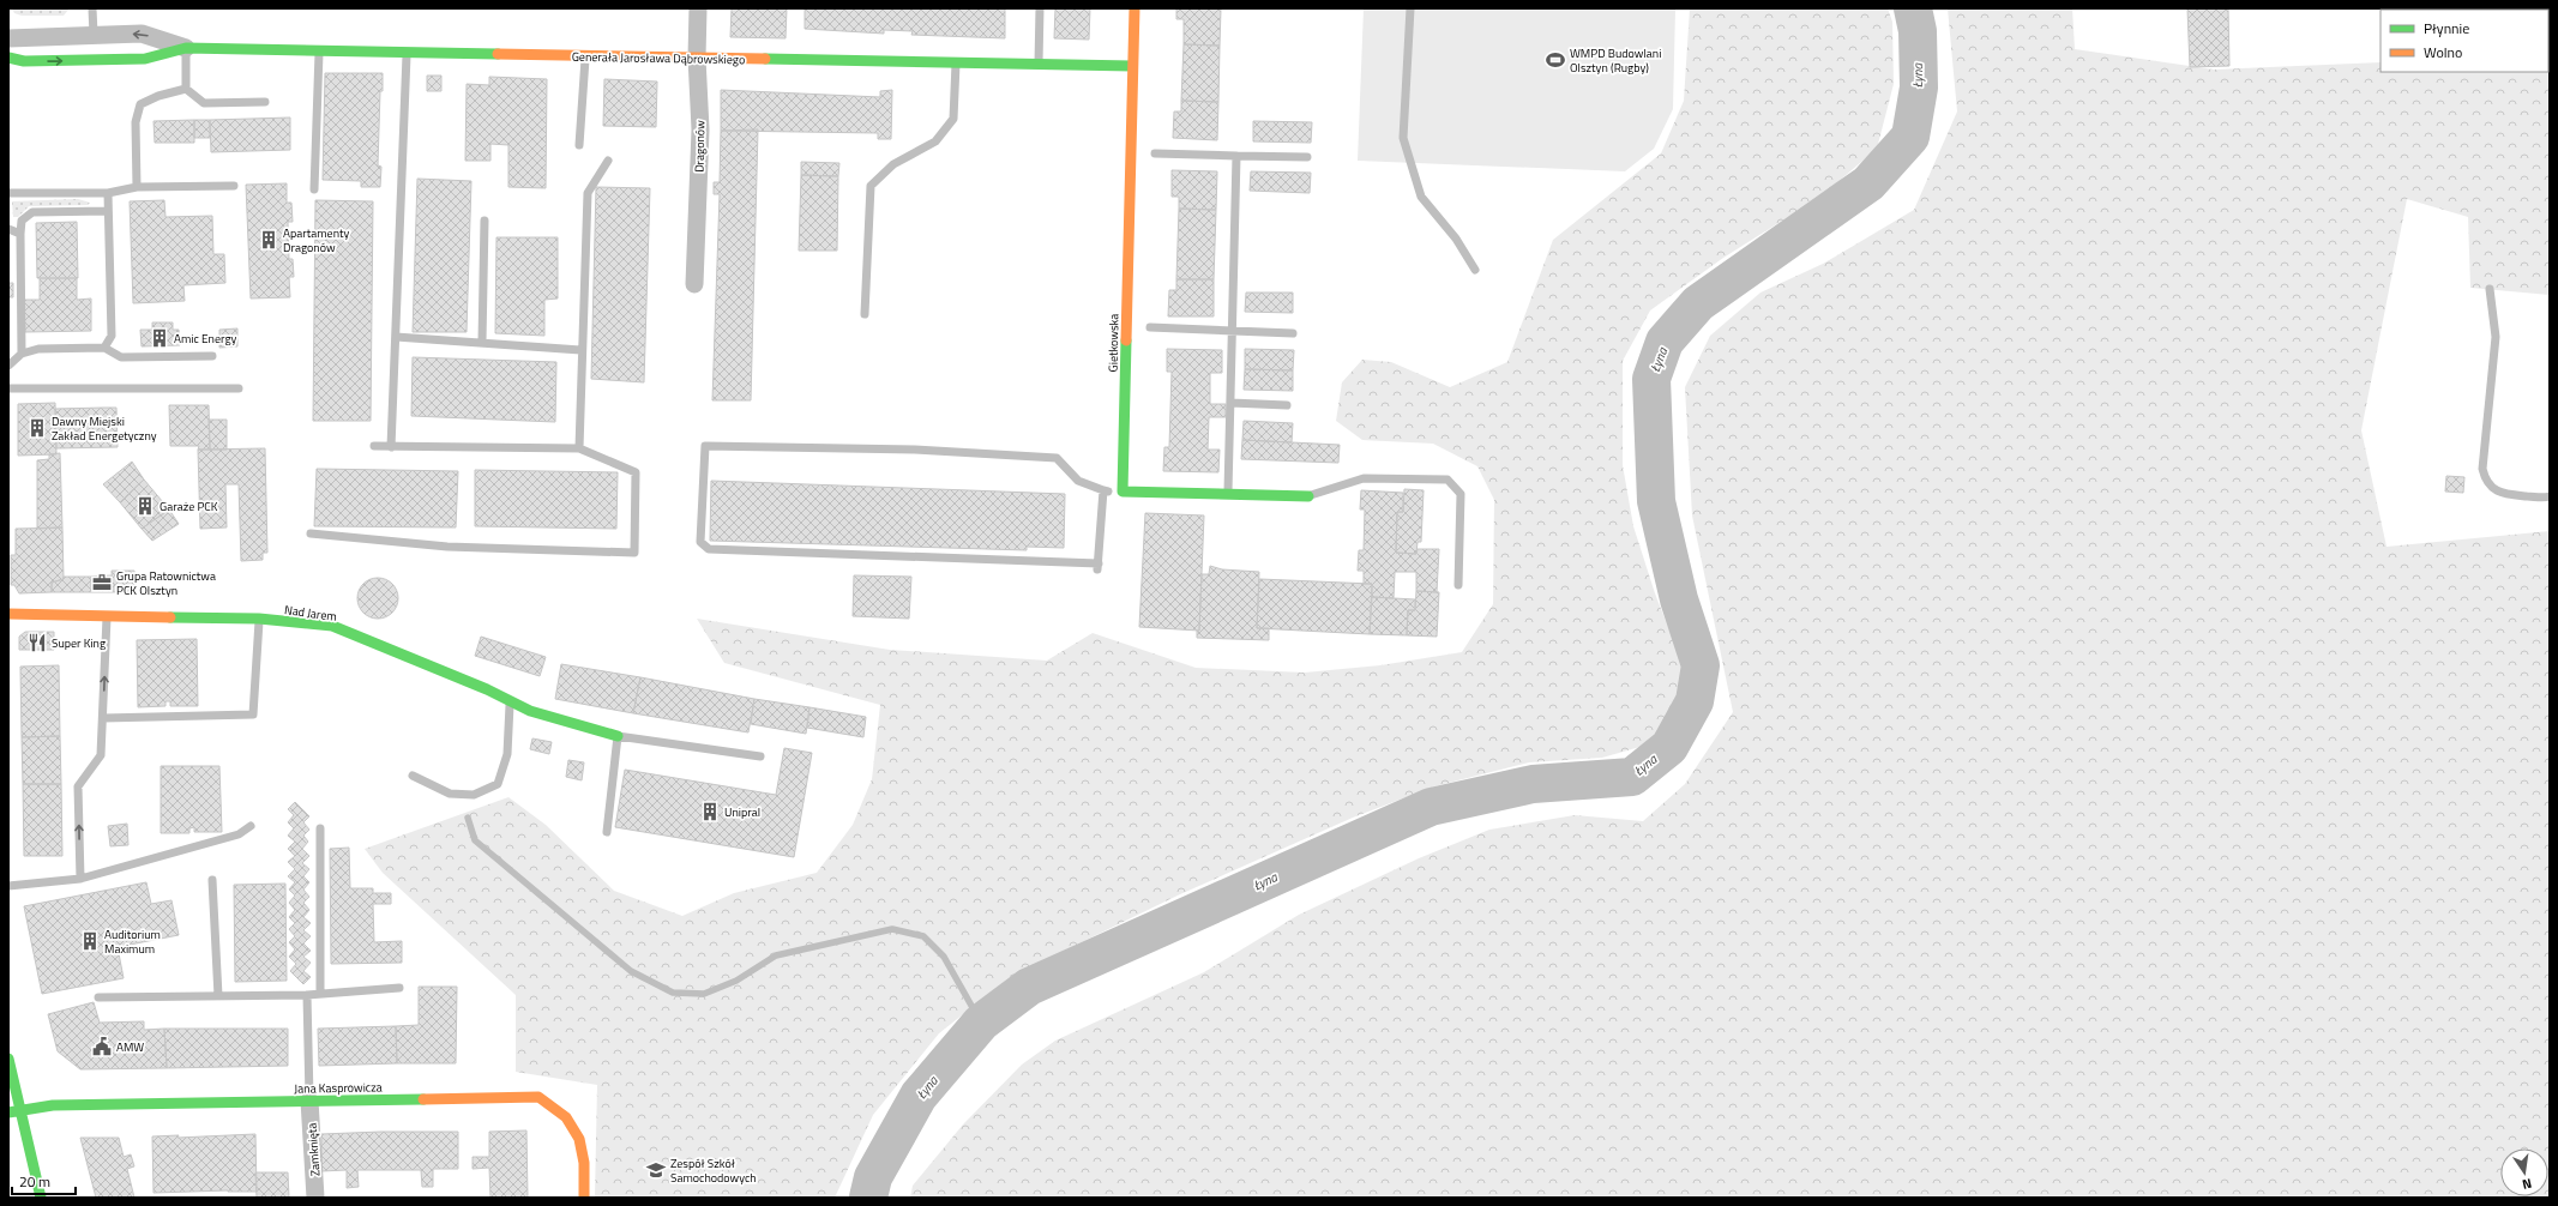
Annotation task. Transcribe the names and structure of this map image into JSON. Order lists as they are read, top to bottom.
{
  "streets": {
    "street": [
      "Generała Jarosława Dąbrowskiego",
      "Dragonów",
      "Gietkowska",
      "Nad Jarem",
      "Jana Kasprowicza",
      "Zamknięta"
    ]
  },
  "crossings": [
    ["Generała Jarosława Dąbrowskiego", "Dragonów"],
    ["Generała Jarosława Dąbrowskiego", "Gietkowska"],
    ["Jana Kasprowicza", "Zamknięta"]
  ],
  "water": ["Łyna"],
  "places": {
    "sports": ["WMPD Budowlani Olsztyn (Rugby)"],
    "building": [
      "Apartamenty Dragonów",
      "Amic Energy",
      "Dawny Miejski Zakład Energetyczny",
      "Garaże PCK",
      "Unipral",
      "Auditorium Maximum"
    ],
    "office": ["Grupa Ratownictwa PCK Olsztyn"],
    "restaurant": ["Super King"],
    "public building": ["AMW"],
    "school or university": ["Zespół Szkół Samochodowych"]
  },
  "legend": ["Płynnie", "Wolno"],
  "scale_bar": "20 m",
  "north": "bottom"
}
